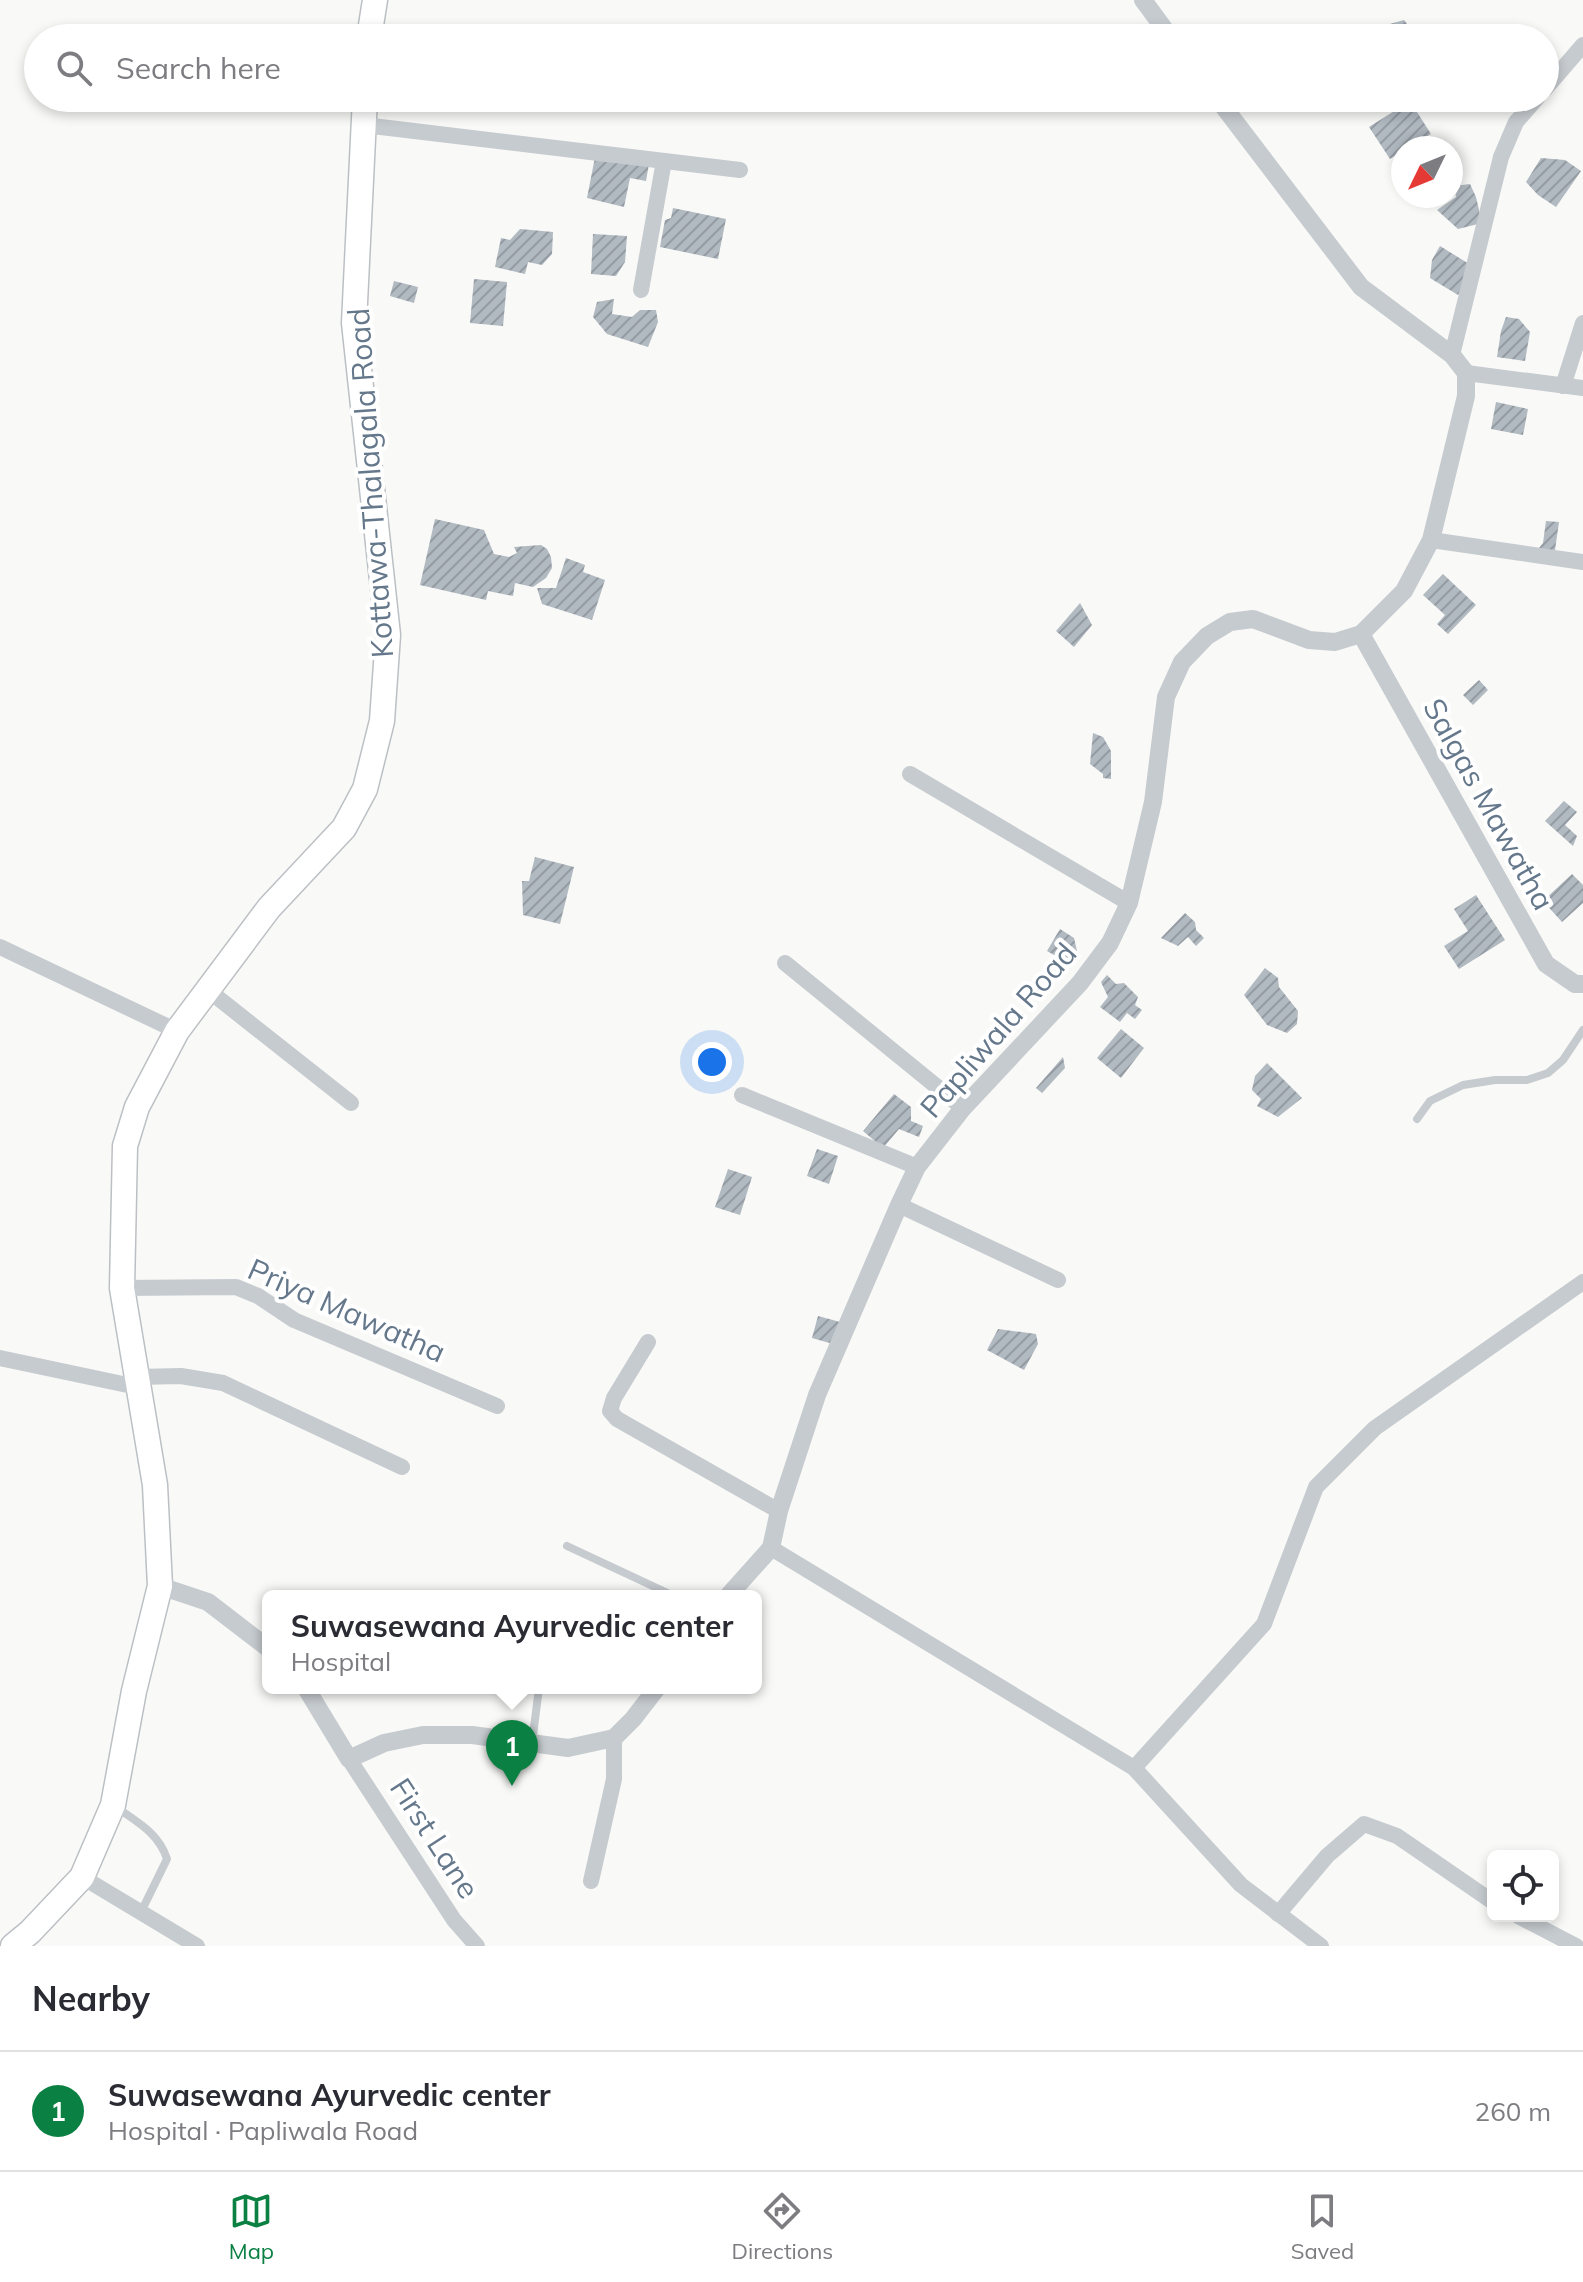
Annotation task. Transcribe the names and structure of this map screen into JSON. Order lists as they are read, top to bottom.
{
  "streets": {
    "main road": ["Kottawa-Thalagala Road"],
    "street": [
      "Salgas Mawatha",
      "Papliwala Road",
      "Priya Mawatha",
      "First Lane"
    ]
  },
  "crossings": [
    ["Kottawa-Thalagala Road", "Priya Mawatha"],
    ["Salgas Mawatha", "Papliwala Road"]
  ],
  "north": "bottom left",
  "page": {
    "search": "Search here",
    "popup": ["Suwasewana Ayurvedic center", "Hospital"],
    "pins": "1",
    "heading": "Nearby",
    "list": [
      {
        "mark": "1",
        "name": "Suwasewana Ayurvedic center",
        "note": "Hospital · Papliwala Road",
        "value": "260 m"
      }
    ],
    "nav": ["Map", "Directions", "Saved"]
  }
}
